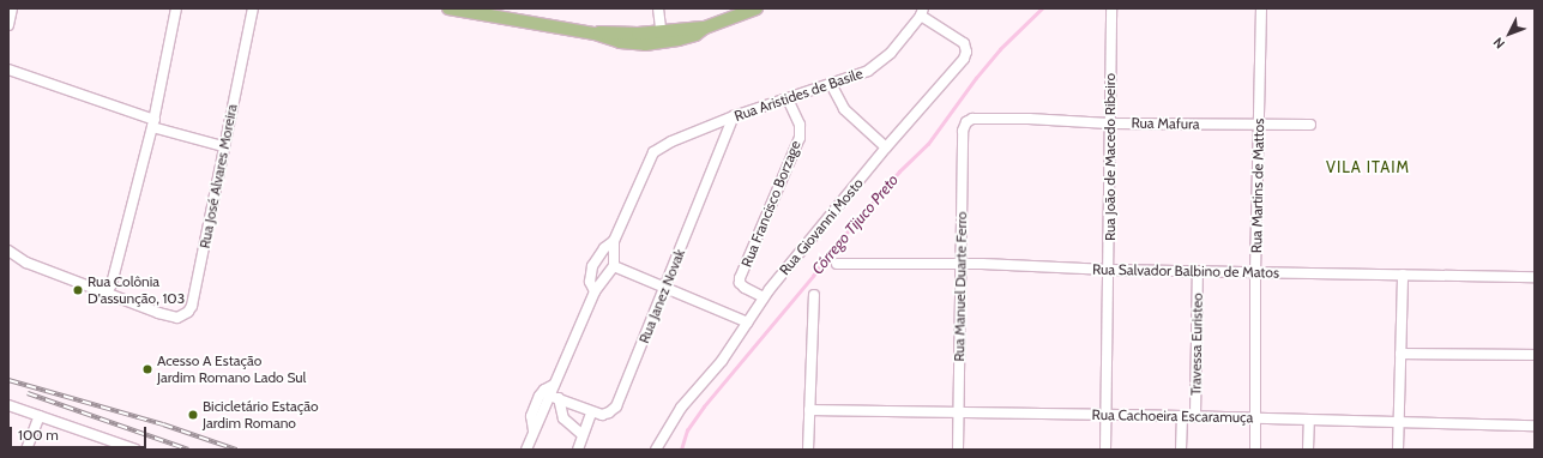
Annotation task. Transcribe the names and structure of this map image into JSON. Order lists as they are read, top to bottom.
{
  "streets": {
    "street": [
      "Rua Aristides de Basile",
      "Rua Mafura",
      "Rua João de Macedo Ribeiro",
      "Rua José Alvares Moreira",
      "Rua Martins de Mattos",
      "Rua Francisco Borzage",
      "Rua Giovanni Mosto",
      "Rua Salvador Balbino de Matos",
      "Rua Manuel Duarte Ferro",
      "Rua Janez Novak",
      "Travessa Euristeo",
      "Rua Cachoeira Escaramuça"
    ]
  },
  "crossings": [
    ["Rua Aristides de Basile", "Rua Francisco Borzage"],
    ["Rua Aristides de Basile", "Rua Giovanni Mosto"],
    ["Rua Aristides de Basile", "Rua Janez Novak"],
    ["Rua Mafura", "Rua João de Macedo Ribeiro"],
    ["Rua Mafura", "Rua Martins de Mattos"],
    ["Rua Mafura", "Rua Manuel Duarte Ferro"],
    ["Rua João de Macedo Ribeiro", "Rua Salvador Balbino de Matos"],
    ["Rua João de Macedo Ribeiro", "Rua Cachoeira Escaramuça"],
    ["Rua Martins de Mattos", "Rua Salvador Balbino de Matos"],
    ["Rua Martins de Mattos", "Rua Cachoeira Escaramuça"],
    ["Rua Francisco Borzage", "Rua Giovanni Mosto"],
    ["Rua Salvador Balbino de Matos", "Rua Manuel Duarte Ferro"],
    ["Rua Salvador Balbino de Matos", "Travessa Euristeo"],
    ["Rua Manuel Duarte Ferro", "Rua Cachoeira Escaramuça"],
    ["Travessa Euristeo", "Rua Cachoeira Escaramuça"]
  ],
  "districts": ["VILA ITAIM"],
  "water": ["Córrego Tijuco Preto"],
  "places": ["Rua Colônia D'assunção, 103", "Acesso A Estação Jardim Romano Lado Sul", "Bicicletário Estação Jardim Romano"],
  "scale_bar": "100 m",
  "north": "bottom left"
}
